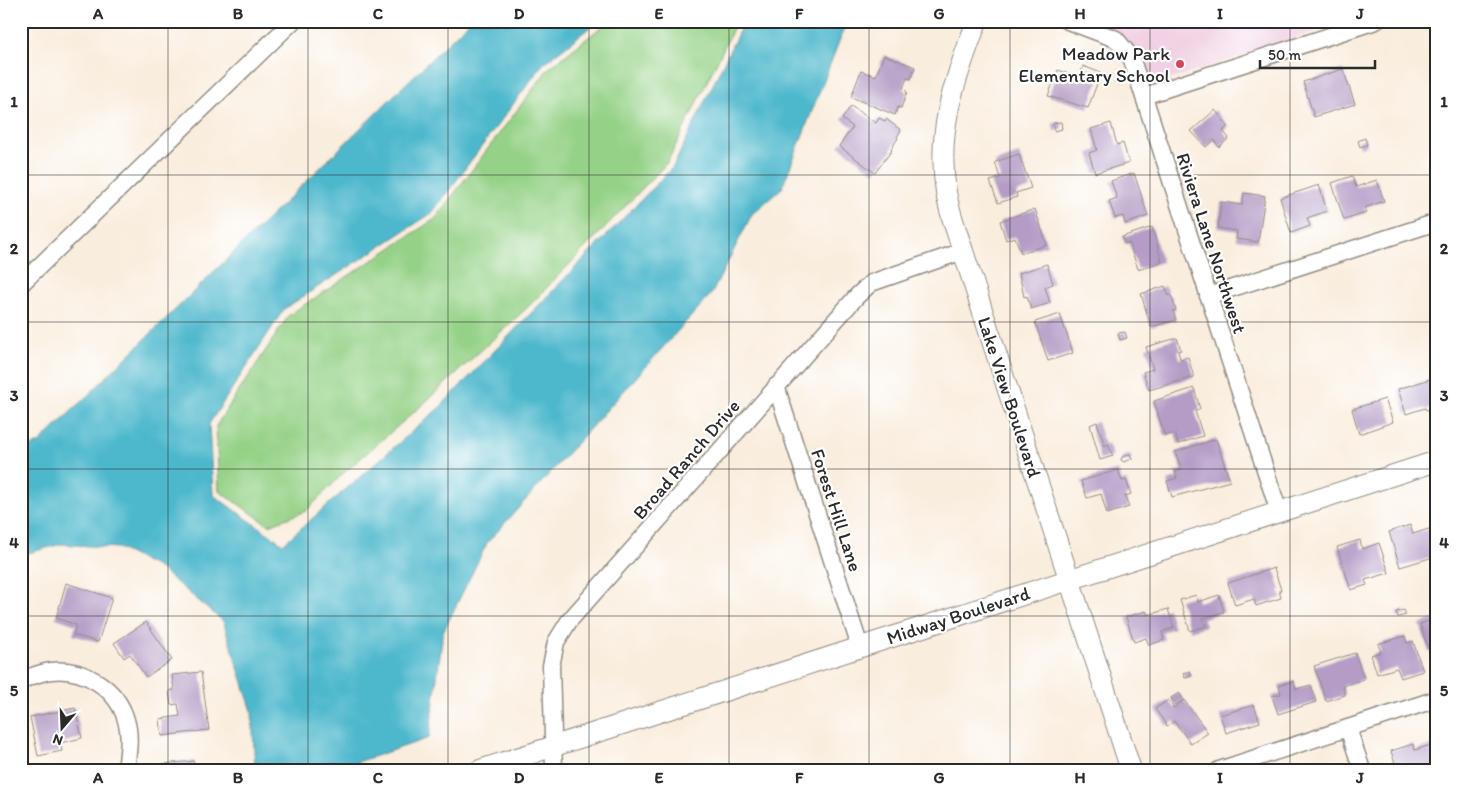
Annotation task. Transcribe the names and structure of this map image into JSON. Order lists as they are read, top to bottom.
{
  "streets": {
    "street": [
      "Riviera Lane Northwest",
      "Lake View Boulevard",
      "Broad Ranch Drive",
      "Forest Hill Lane",
      "Midway Boulevard"
    ]
  },
  "crossings": [
    ["Riviera Lane Northwest", "Midway Boulevard"],
    ["Lake View Boulevard", "Broad Ranch Drive"],
    ["Lake View Boulevard", "Midway Boulevard"],
    ["Broad Ranch Drive", "Forest Hill Lane"],
    ["Broad Ranch Drive", "Midway Boulevard"],
    ["Forest Hill Lane", "Midway Boulevard"]
  ],
  "places": ["Meadow Park Elementary School"],
  "scale_bar": "50 m",
  "north": "bottom",
  "grid": {
    "columns": [
      "A",
      "B",
      "C",
      "D",
      "E",
      "F",
      "G",
      "H",
      "I",
      "J"
    ],
    "rows": [
      "1",
      "2",
      "3",
      "4",
      "5"
    ]
  }
}
